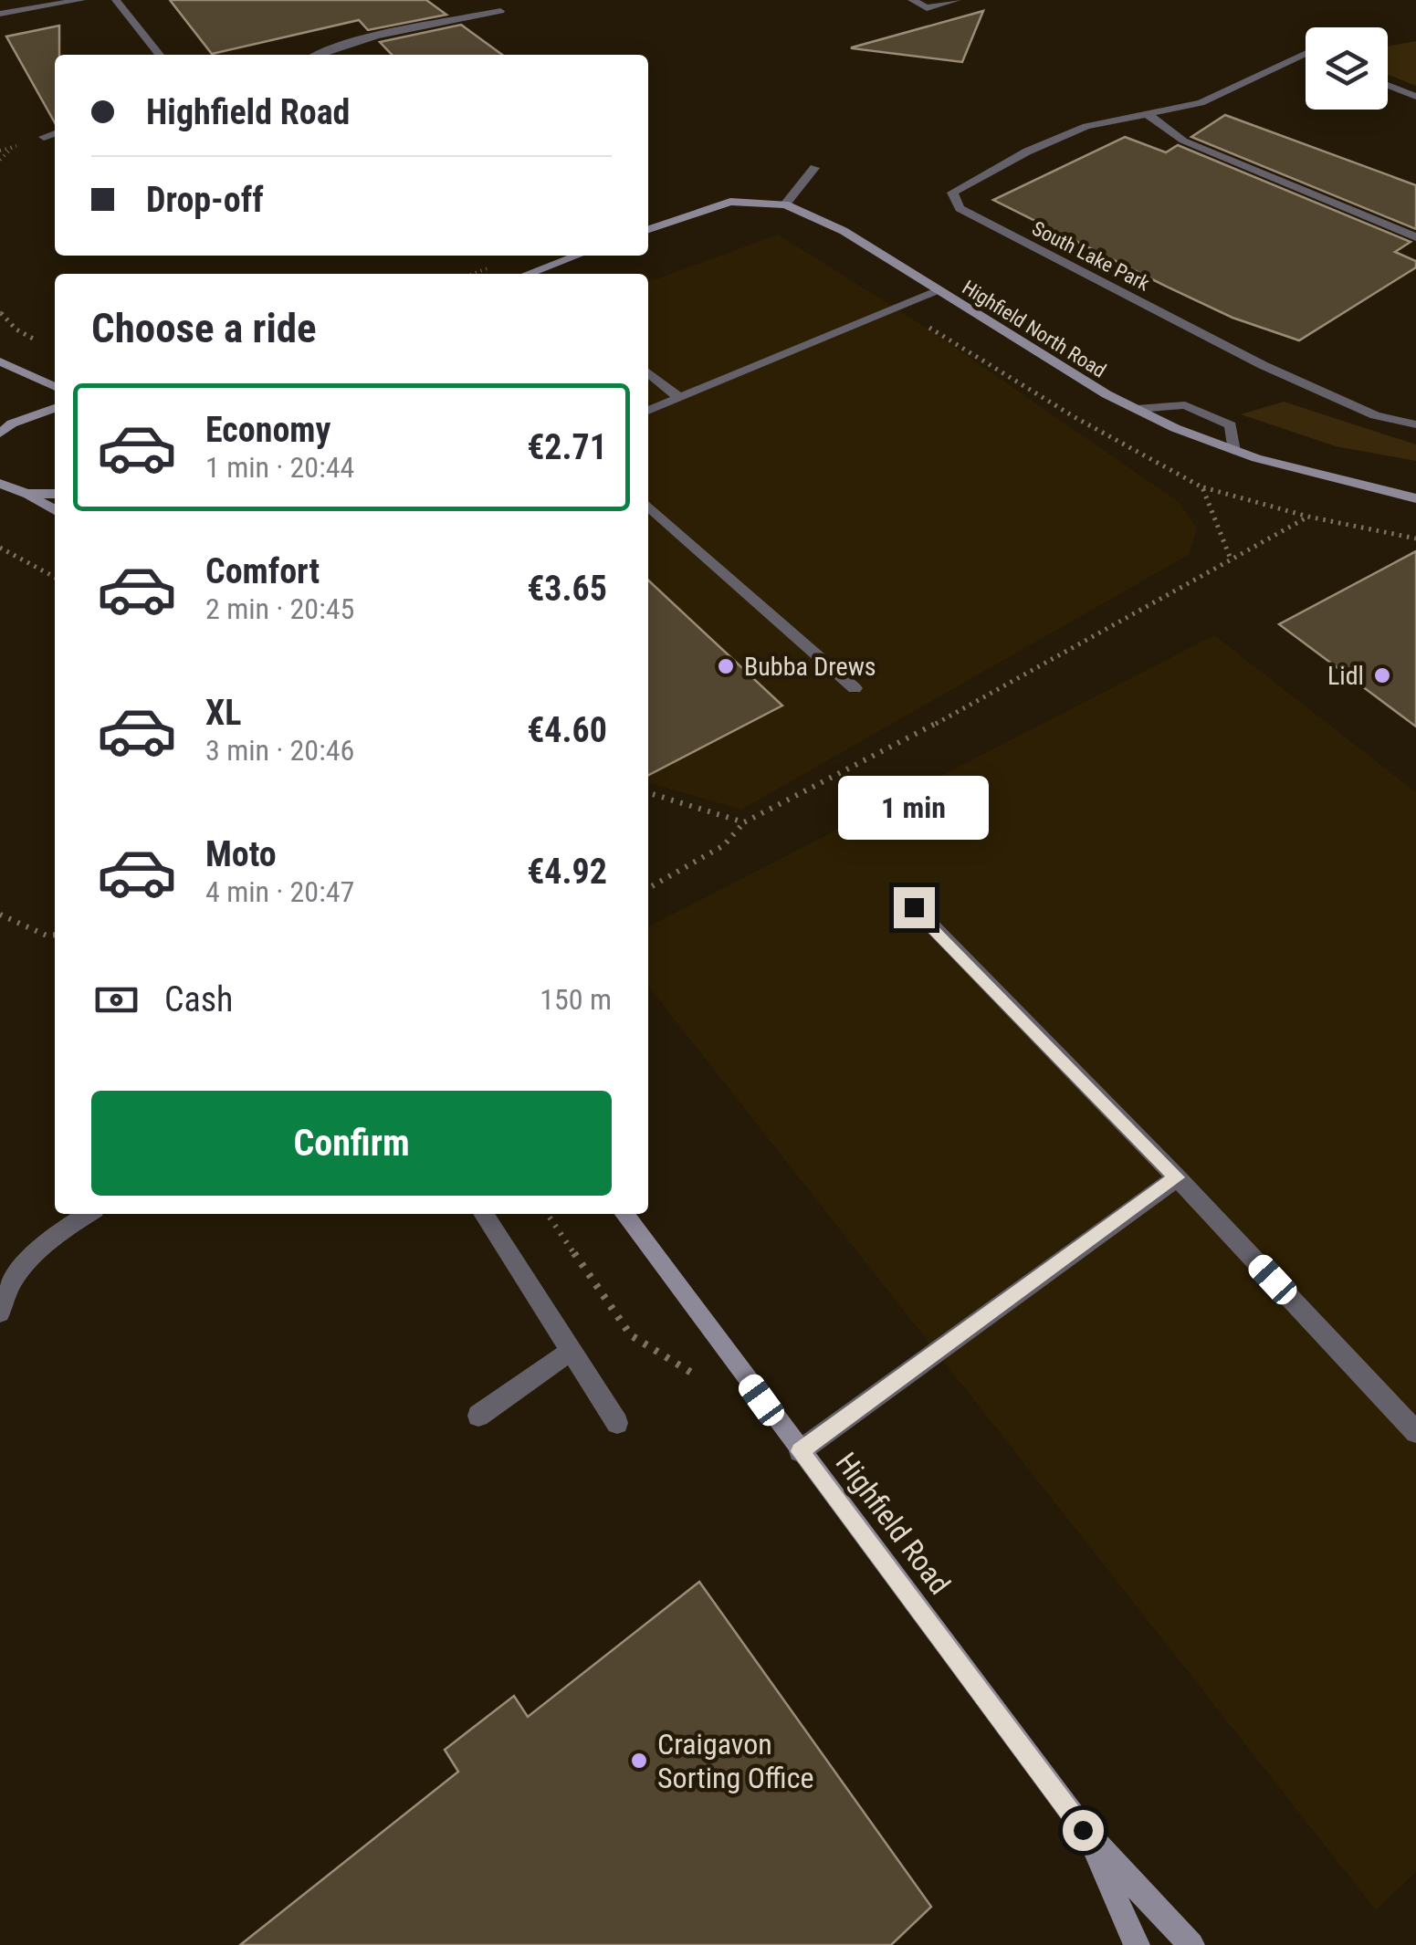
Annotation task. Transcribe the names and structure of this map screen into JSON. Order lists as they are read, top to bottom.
{
  "streets": {
    "street": ["South Lake Park", "Highfield North Road", "Highfield Road"]
  },
  "places": ["Bubba Drews", "Lidl", "Craigavon Sorting Office"],
  "page": {
    "banner": ["Highfield Road", "Drop-off"],
    "heading": "Choose a ride",
    "list": [
      {
        "name": "Economy",
        "note": "1 min · 20:44",
        "value": "€2.71"
      },
      {
        "name": "Comfort",
        "note": "2 min · 20:45",
        "value": "€3.65"
      },
      {
        "name": "XL",
        "note": "3 min · 20:46",
        "value": "€4.60"
      },
      {
        "name": "Moto",
        "note": "4 min · 20:47",
        "value": "€4.92"
      }
    ],
    "bubble": "1 min",
    "pay": ["Cash", "150 m"],
    "buttons": "Confirm"
  }
}
